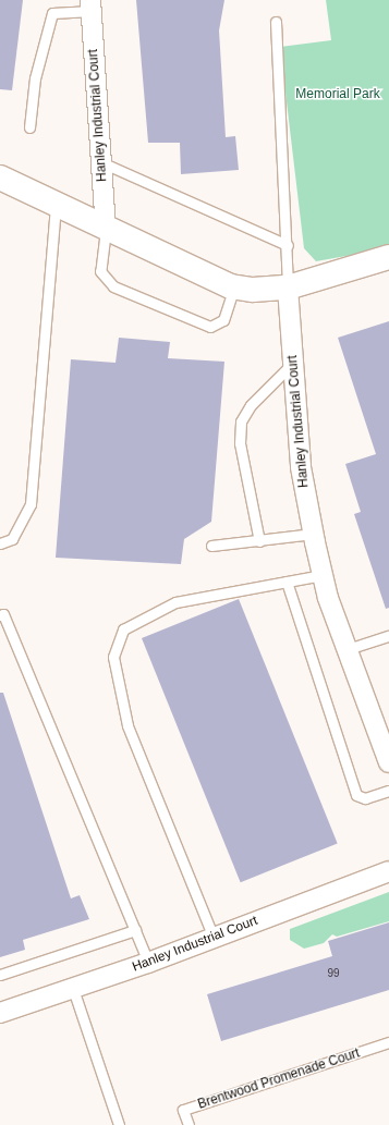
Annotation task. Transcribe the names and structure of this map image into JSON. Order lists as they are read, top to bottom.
{
  "streets": {
    "street": ["Hanley Industrial Court"],
    "lane": ["Brentwood Promenade Court"]
  },
  "parks": ["Memorial Park"],
  "house_numbers": ["99"]
}
